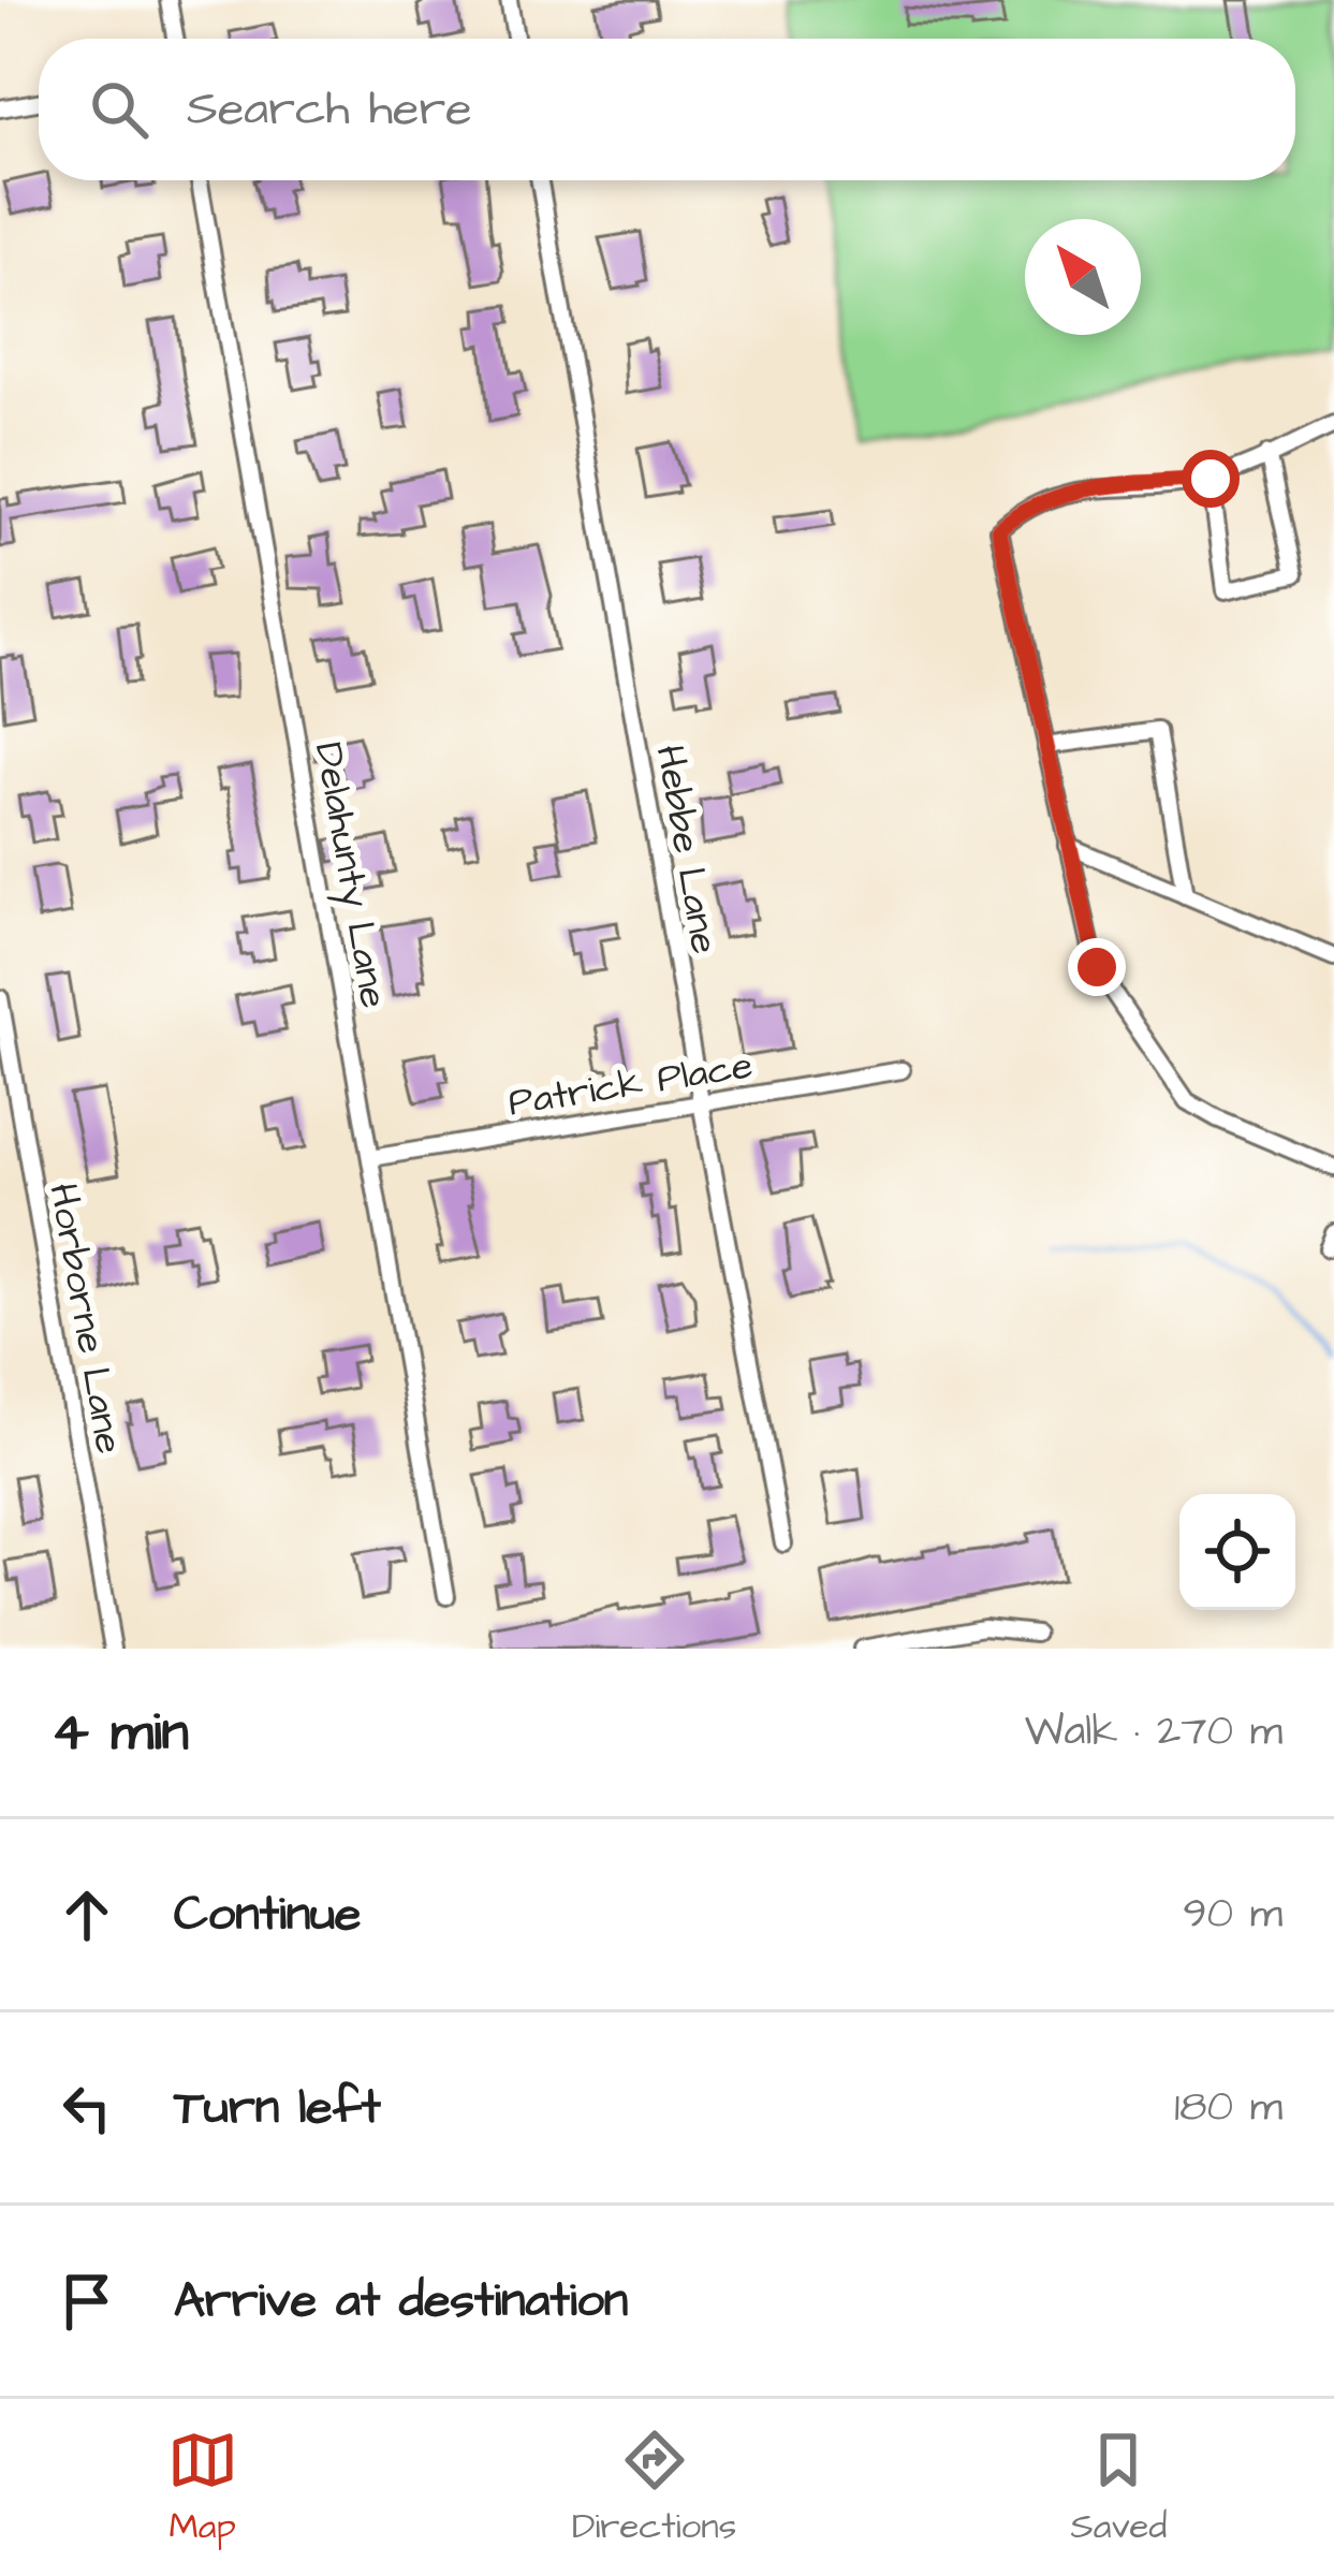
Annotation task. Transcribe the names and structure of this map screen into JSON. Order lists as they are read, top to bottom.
{
  "streets": {
    "street": [
      "Hebbe Lane",
      "Delahunty Lane",
      "Patrick Place",
      "Horborne Lane"
    ]
  },
  "crossings": [
    ["Hebbe Lane", "Patrick Place"],
    ["Delahunty Lane", "Patrick Place"]
  ],
  "north": "top left",
  "page": {
    "search": "Search here",
    "heading": ["4 min", "Walk · 270 m"],
    "list": [
      ["Continue", "90 m"],
      ["Turn left", "180 m"],
      "Arrive at destination"
    ],
    "nav": ["Map", "Directions", "Saved"]
  }
}
